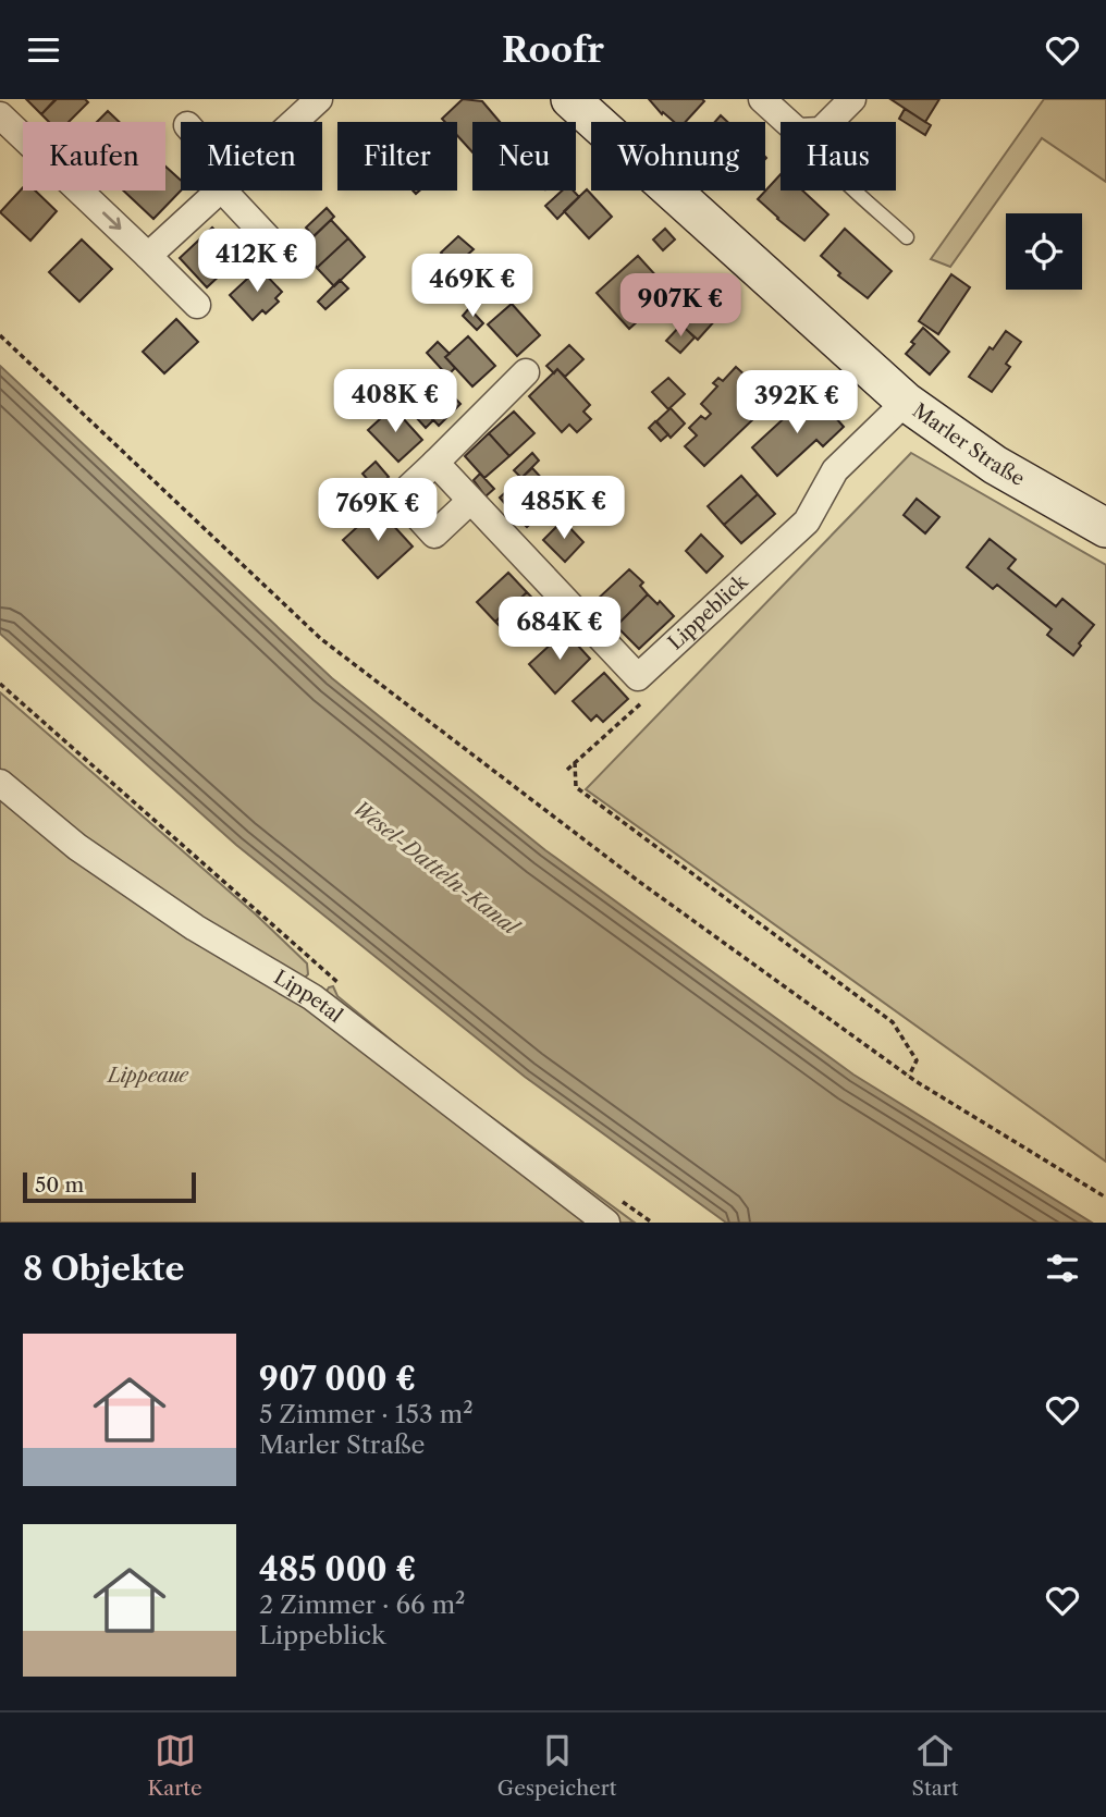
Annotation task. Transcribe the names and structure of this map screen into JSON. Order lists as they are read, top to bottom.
{
  "streets": {
    "main road": ["Marler Straße"],
    "street": ["Lippeblick", "Lippetal"]
  },
  "crossings": [
    ["Marler Straße", "Lippeblick"]
  ],
  "water": ["Wesel-Datteln-Kanal"],
  "parks": ["Lippeaue"],
  "scale_bar": "50 m",
  "page": {
    "header": "Roofr",
    "chip": [
      "Kaufen",
      "Mieten",
      "Filter",
      "Neu",
      "Wohnung",
      "Haus"
    ],
    "price": [
      "412K €",
      "469K €",
      "907K €",
      "408K €",
      "392K €",
      "485K €",
      "769K €",
      "684K €"
    ],
    "scale": "50 m",
    "heading": "8 Objekte",
    "list": [
      {
        "name": "907 000 €",
        "note": "5 Zimmer · 153 m² · Marler Straße"
      },
      {
        "name": "485 000 €",
        "note": "2 Zimmer · 66 m² · Lippeblick"
      }
    ],
    "tabs": ["Karte", "Gespeichert", "Start"]
  }
}
